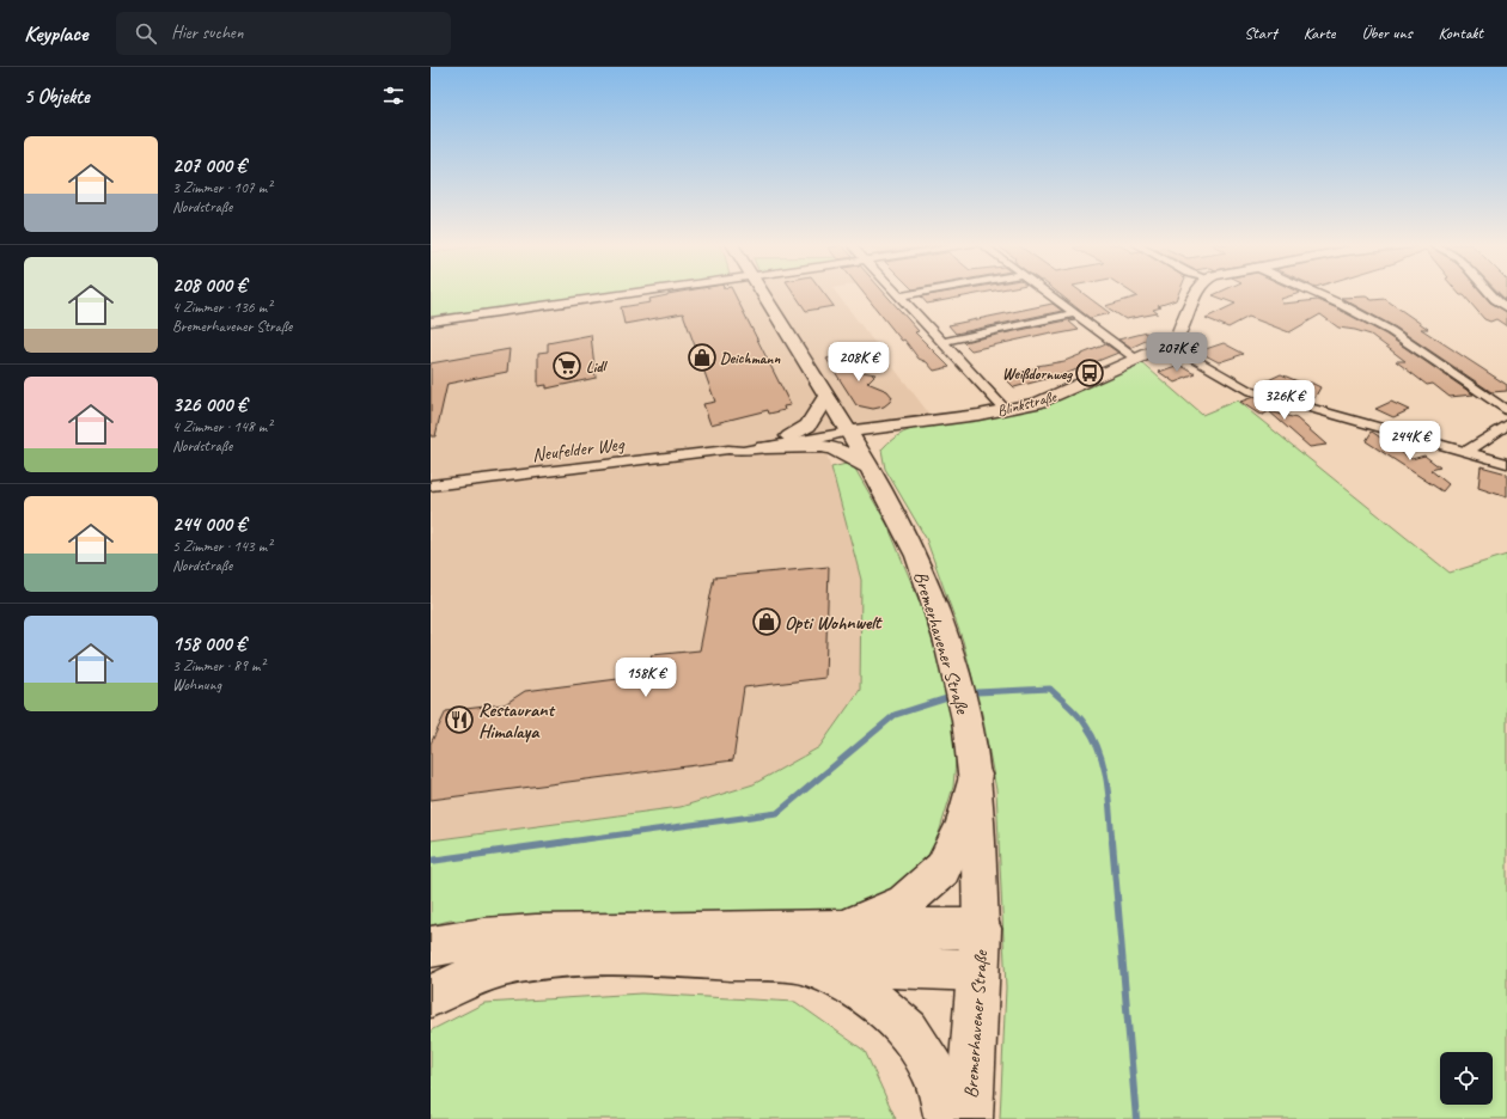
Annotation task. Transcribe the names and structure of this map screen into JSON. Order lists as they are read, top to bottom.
{
  "streets": {
    "main road": ["Bremerhavener Straße"],
    "street": ["Blinkstraße", "Neufelder Weg"]
  },
  "crossings": [
    ["Blinkstraße", "Neufelder Weg"],
    ["Blinkstraße", "Bremerhavener Straße"],
    ["Neufelder Weg", "Bremerhavener Straße"]
  ],
  "places": {
    "shop": ["Deichmann", "Opti Wohnwelt"],
    "supermarket": ["Lidl"],
    "bus stop": ["Weißdornweg"],
    "restaurant": ["Restaurant Himalaya"]
  },
  "page": {
    "header": "Keyplace",
    "search": "Hier suchen",
    "nav": [
      "Start",
      "Karte",
      "Über uns",
      "Kontakt"
    ],
    "heading": "5 Objekte",
    "list": [
      {
        "name": "207 000 €",
        "note": "3 Zimmer · 107 m² · Nordstraße"
      },
      {
        "name": "208 000 €",
        "note": "4 Zimmer · 136 m² · Bremerhavener Straße"
      },
      {
        "name": "326 000 €",
        "note": "4 Zimmer · 148 m² · Nordstraße"
      },
      {
        "name": "244 000 €",
        "note": "5 Zimmer · 143 m² · Nordstraße"
      },
      {
        "name": "158 000 €",
        "note": "3 Zimmer · 89 m² · Wohnung"
      }
    ],
    "price": [
      "207K €",
      "208K €",
      "326K €",
      "244K €",
      "158K €"
    ]
  }
}
